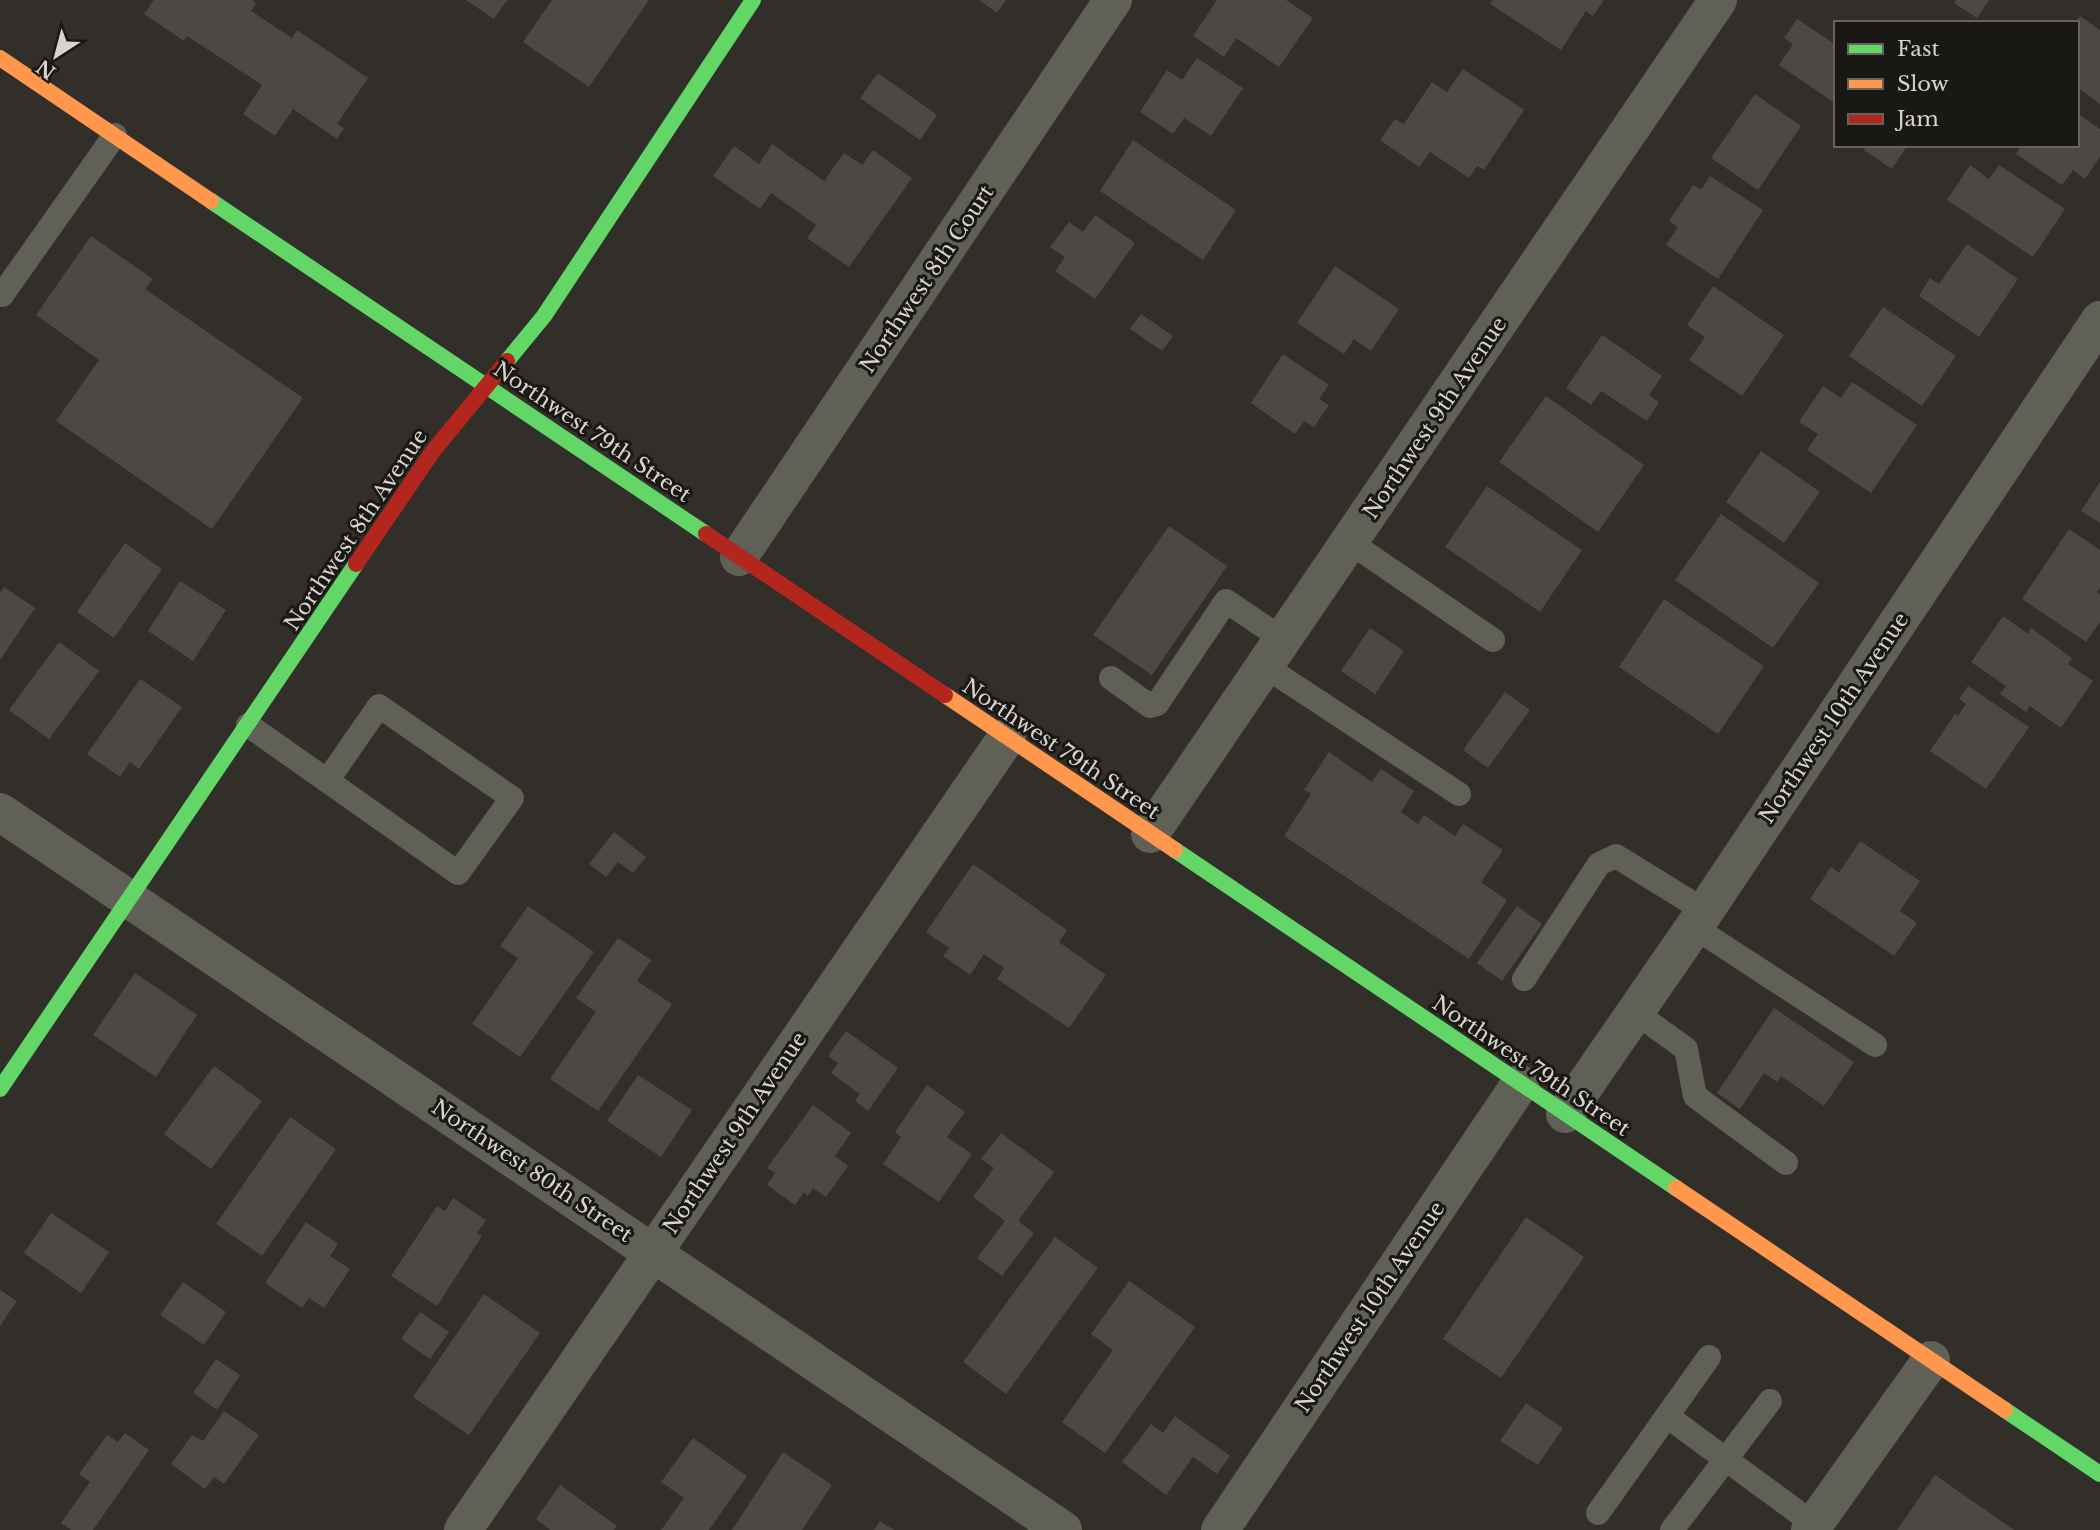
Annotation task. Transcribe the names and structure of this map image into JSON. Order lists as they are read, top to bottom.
{
  "streets": {
    "main road": ["Northwest 79th Street", "Northwest 8th Avenue"],
    "street": [
      "Northwest 8th Court",
      "Northwest 9th Avenue",
      "Northwest 10th Avenue",
      "Northwest 80th Street"
    ]
  },
  "crossings": [
    ["Northwest 8th Court", "Northwest 79th Street"],
    ["Northwest 9th Avenue", "Northwest 79th Street"],
    ["Northwest 9th Avenue", "Northwest 80th Street"],
    ["Northwest 79th Street", "Northwest 8th Avenue"],
    ["Northwest 79th Street", "Northwest 10th Avenue"],
    ["Northwest 8th Avenue", "Northwest 80th Street"]
  ],
  "legend": ["Fast", "Slow", "Jam"],
  "north": "bottom left"
}
